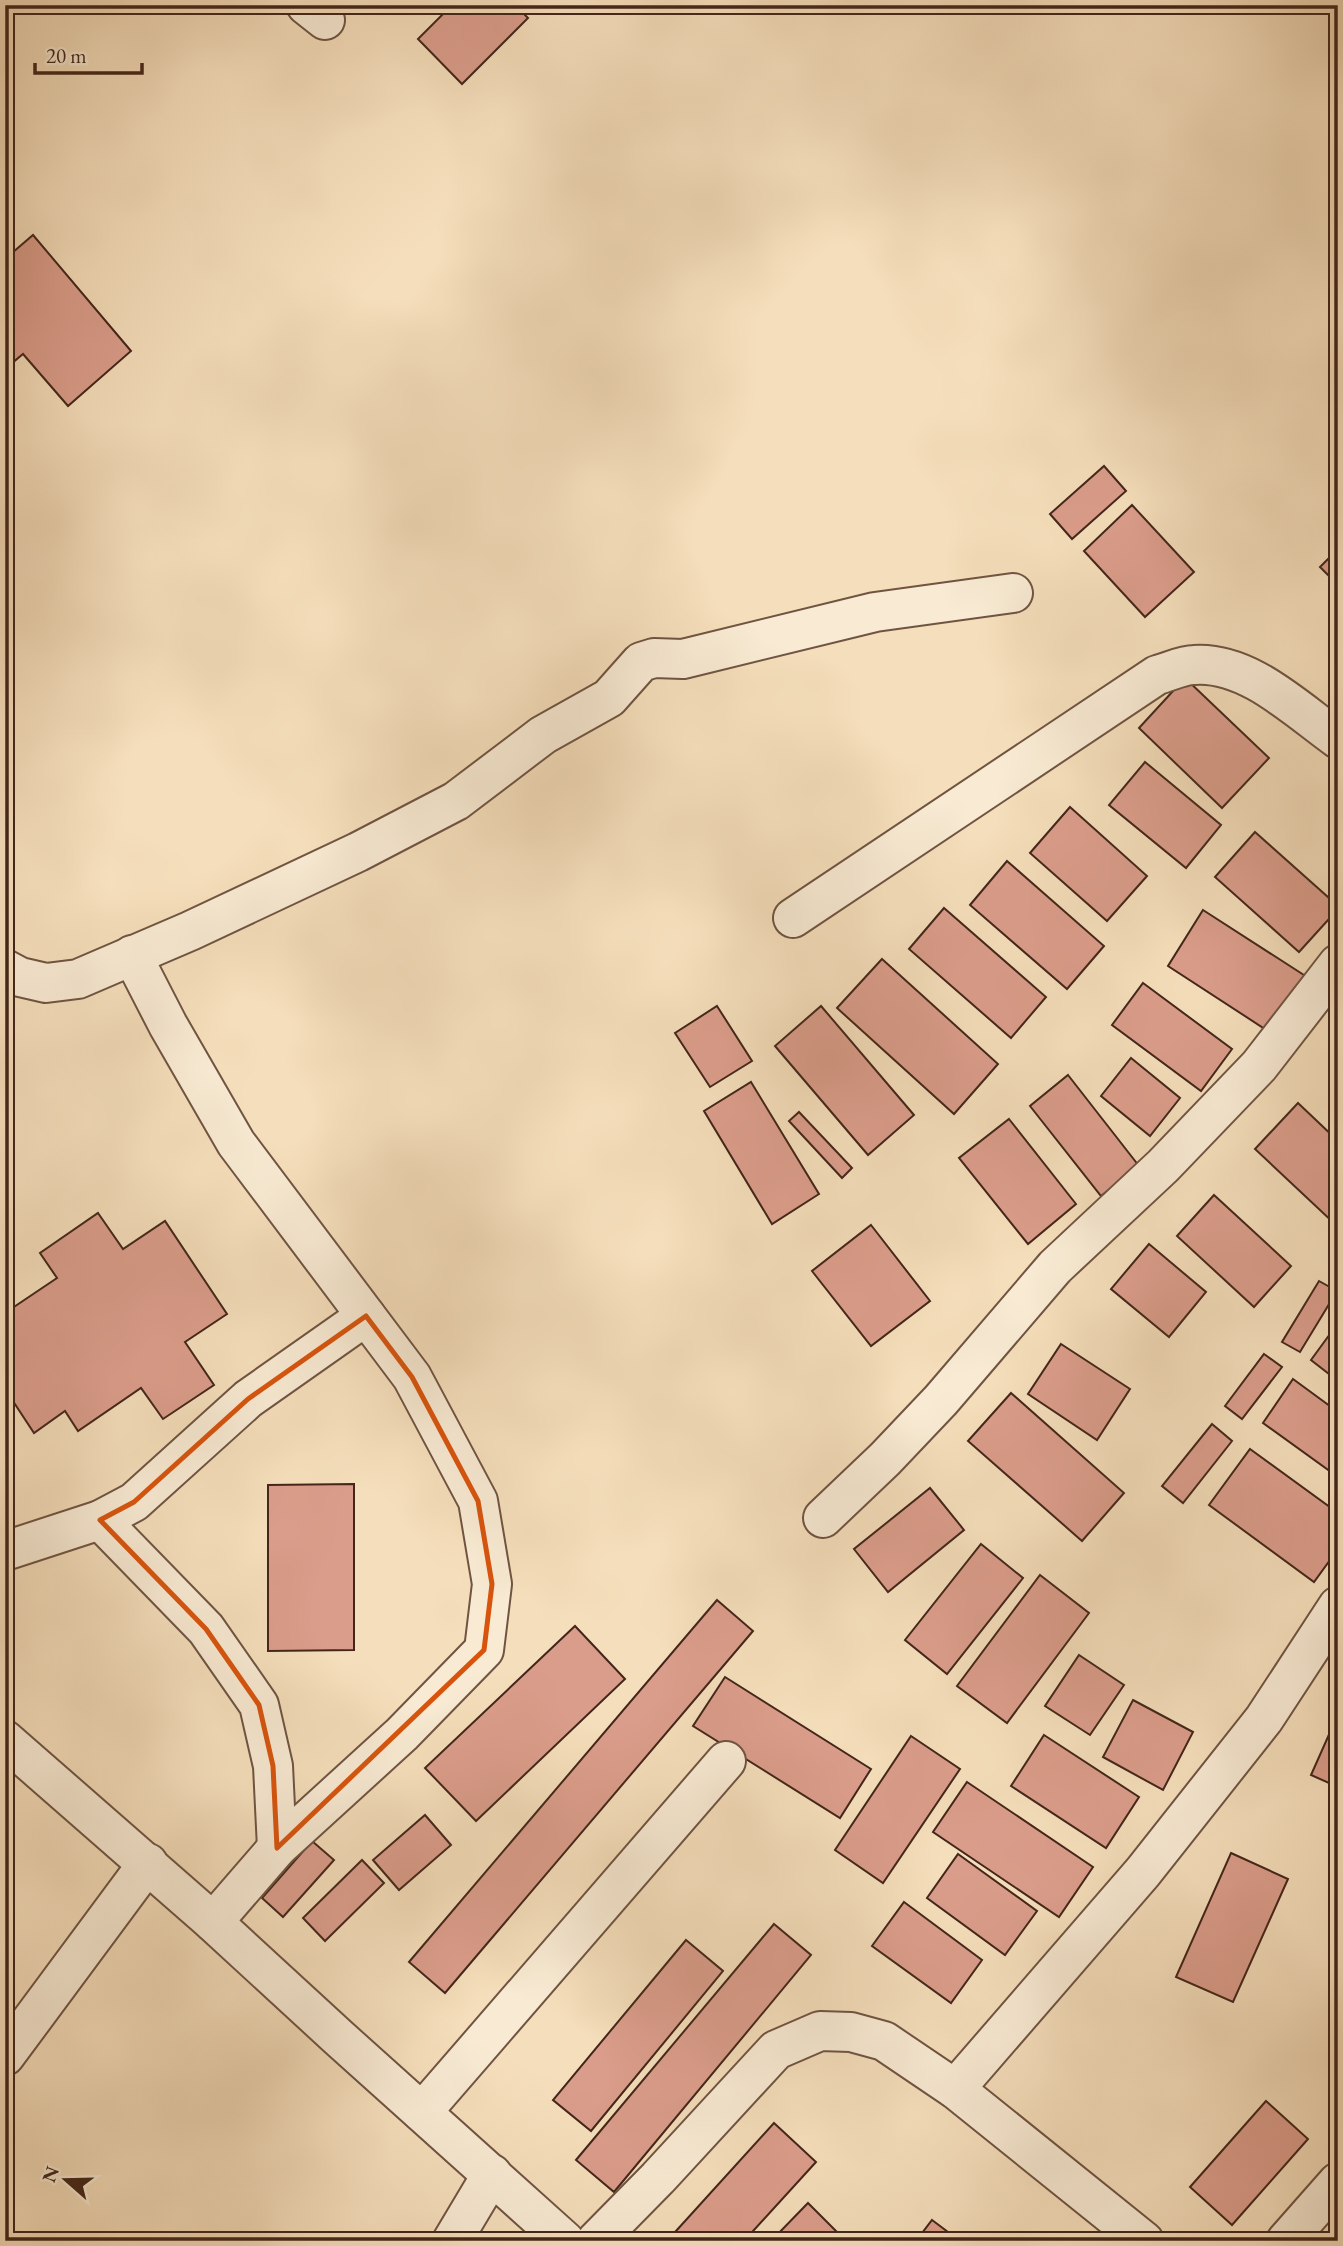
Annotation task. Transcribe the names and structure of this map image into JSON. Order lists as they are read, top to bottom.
{
  "scale_bar": "20 m",
  "north": "left"
}
